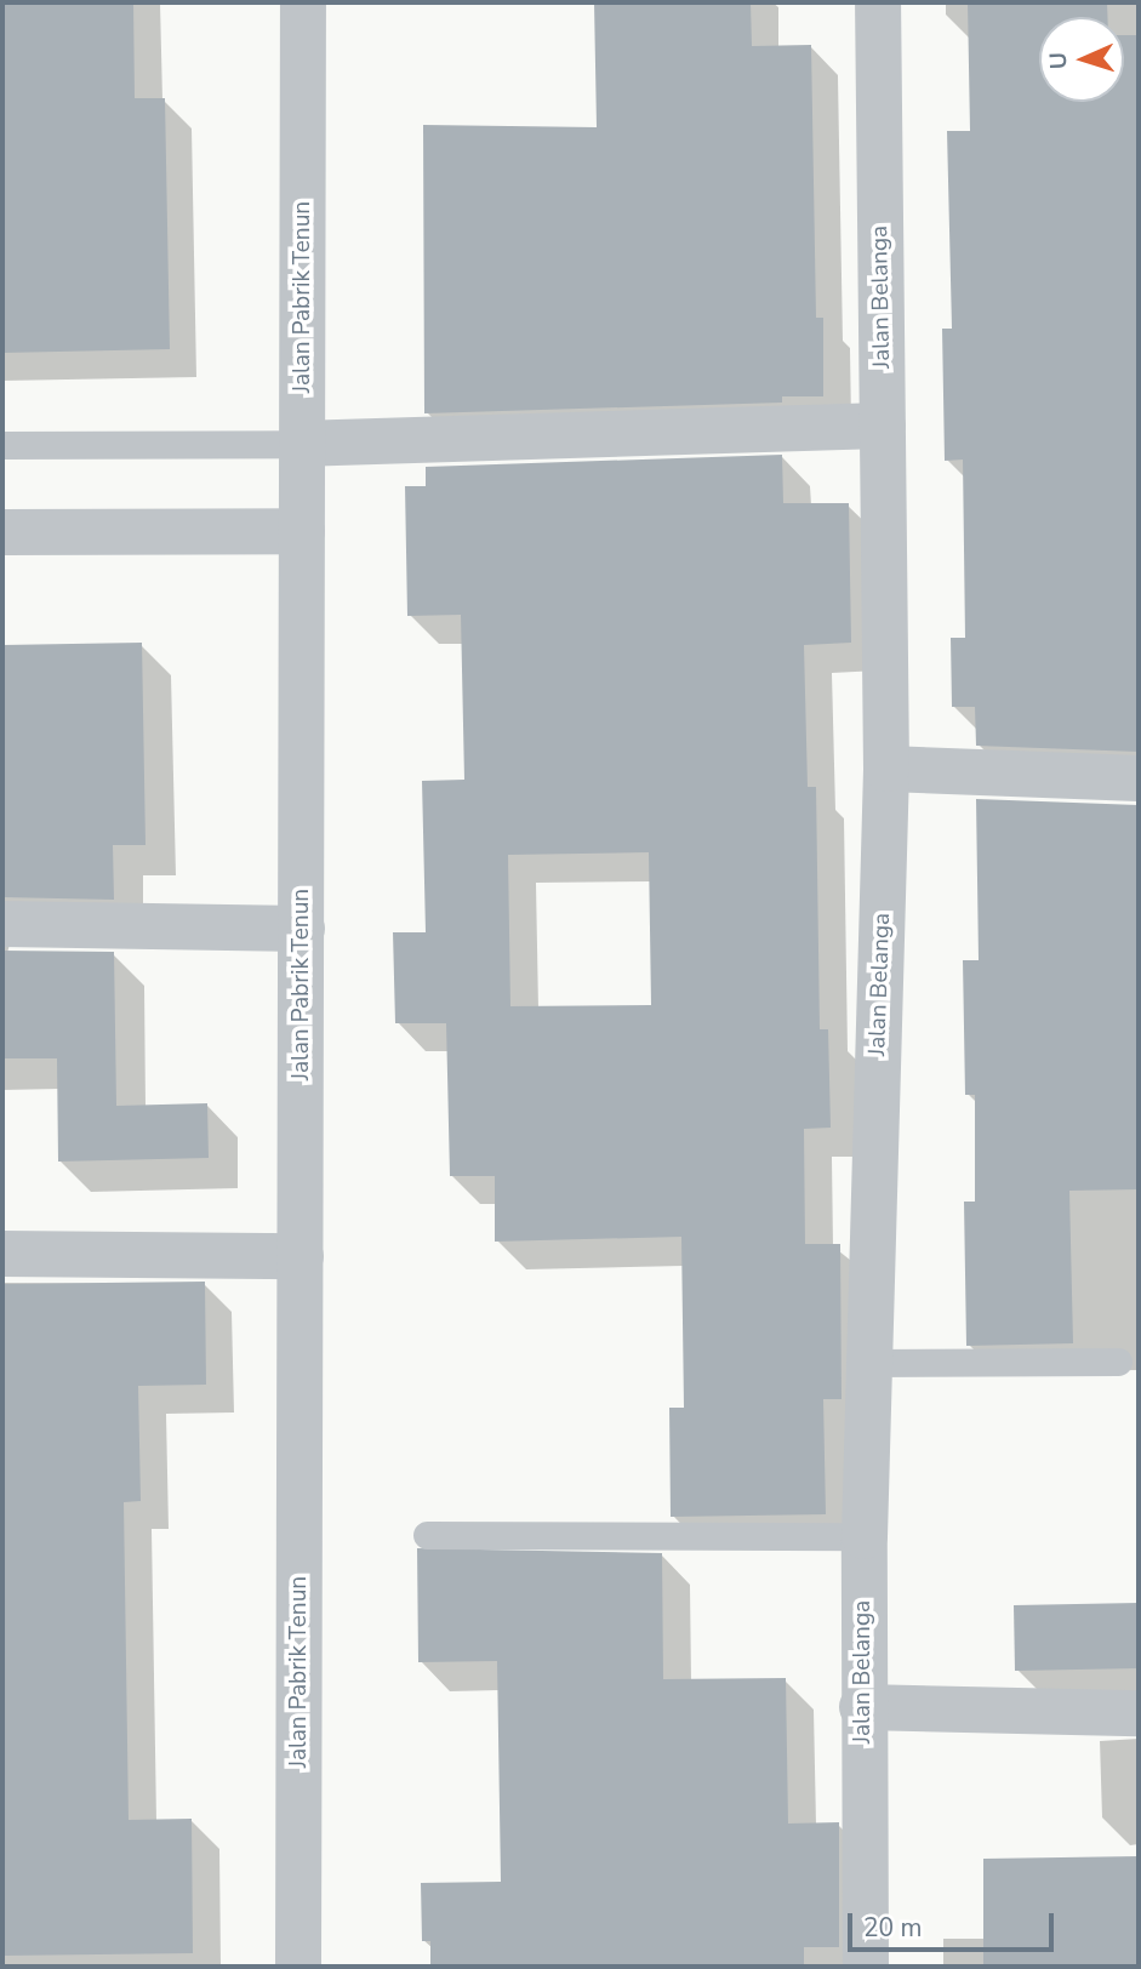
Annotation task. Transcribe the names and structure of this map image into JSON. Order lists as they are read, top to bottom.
{
  "streets": {
    "street": ["Jalan Pabrik Tenun", "Jalan Belanga"]
  },
  "scale_bar": "20 m",
  "north": "left"
}
